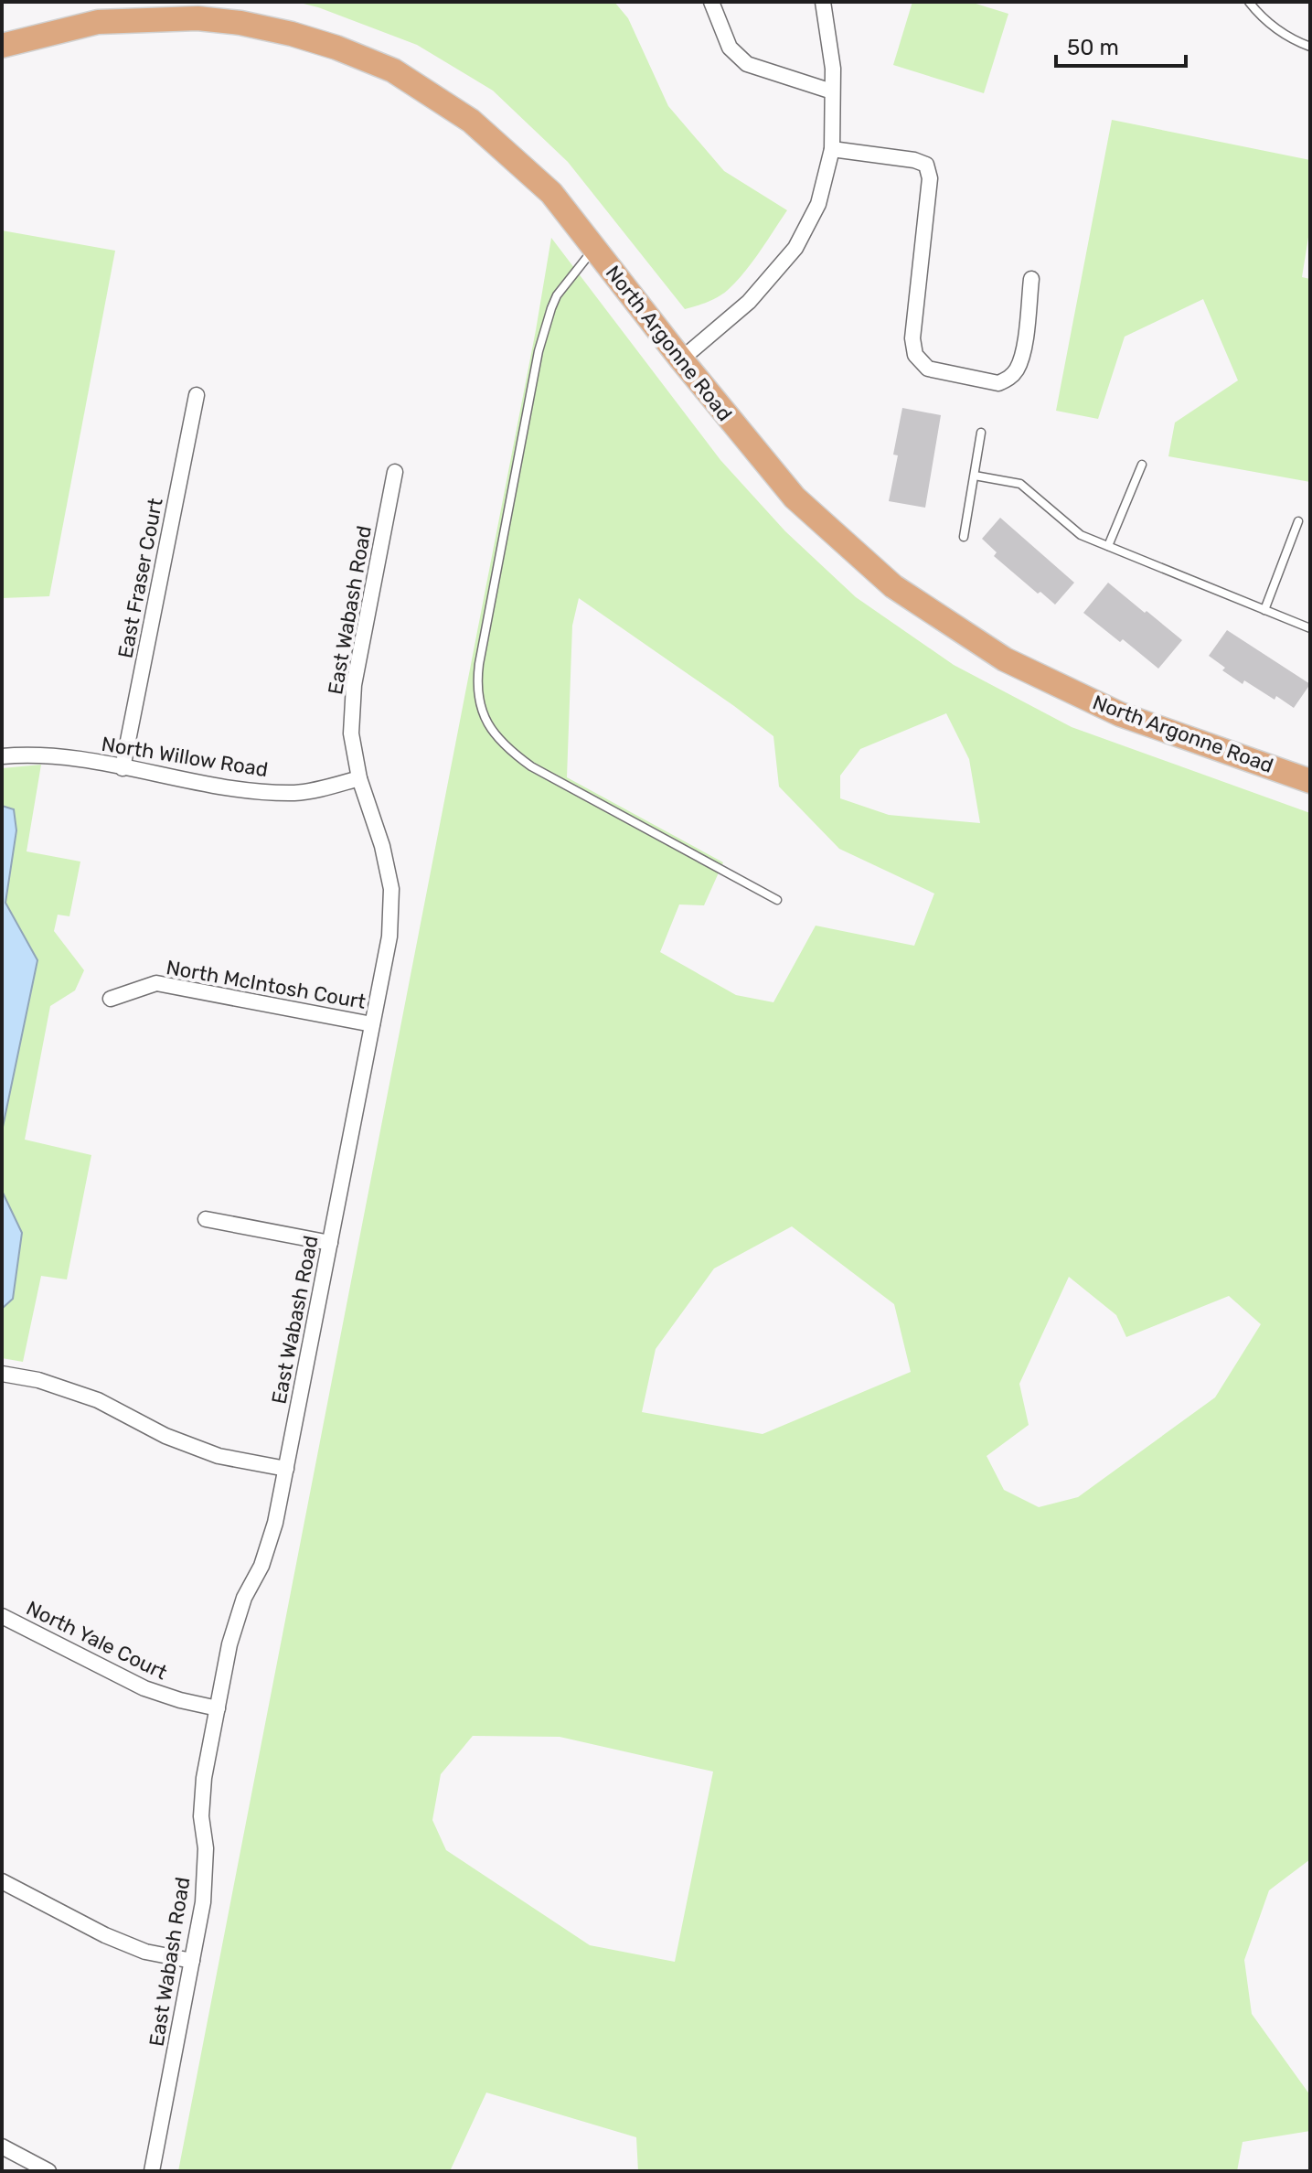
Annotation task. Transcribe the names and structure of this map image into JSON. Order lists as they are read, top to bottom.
{
  "streets": {
    "main road": ["North Argonne Road"],
    "street": [
      "East Fraser Court",
      "East Wabash Road",
      "North Willow Road",
      "North McIntosh Court",
      "North Yale Court"
    ]
  },
  "crossings": [
    ["East Fraser Court", "North Willow Road"],
    ["East Wabash Road", "North Willow Road"],
    ["East Wabash Road", "North McIntosh Court"],
    ["East Wabash Road", "North Yale Court"]
  ],
  "scale_bar": "50 m"
}
